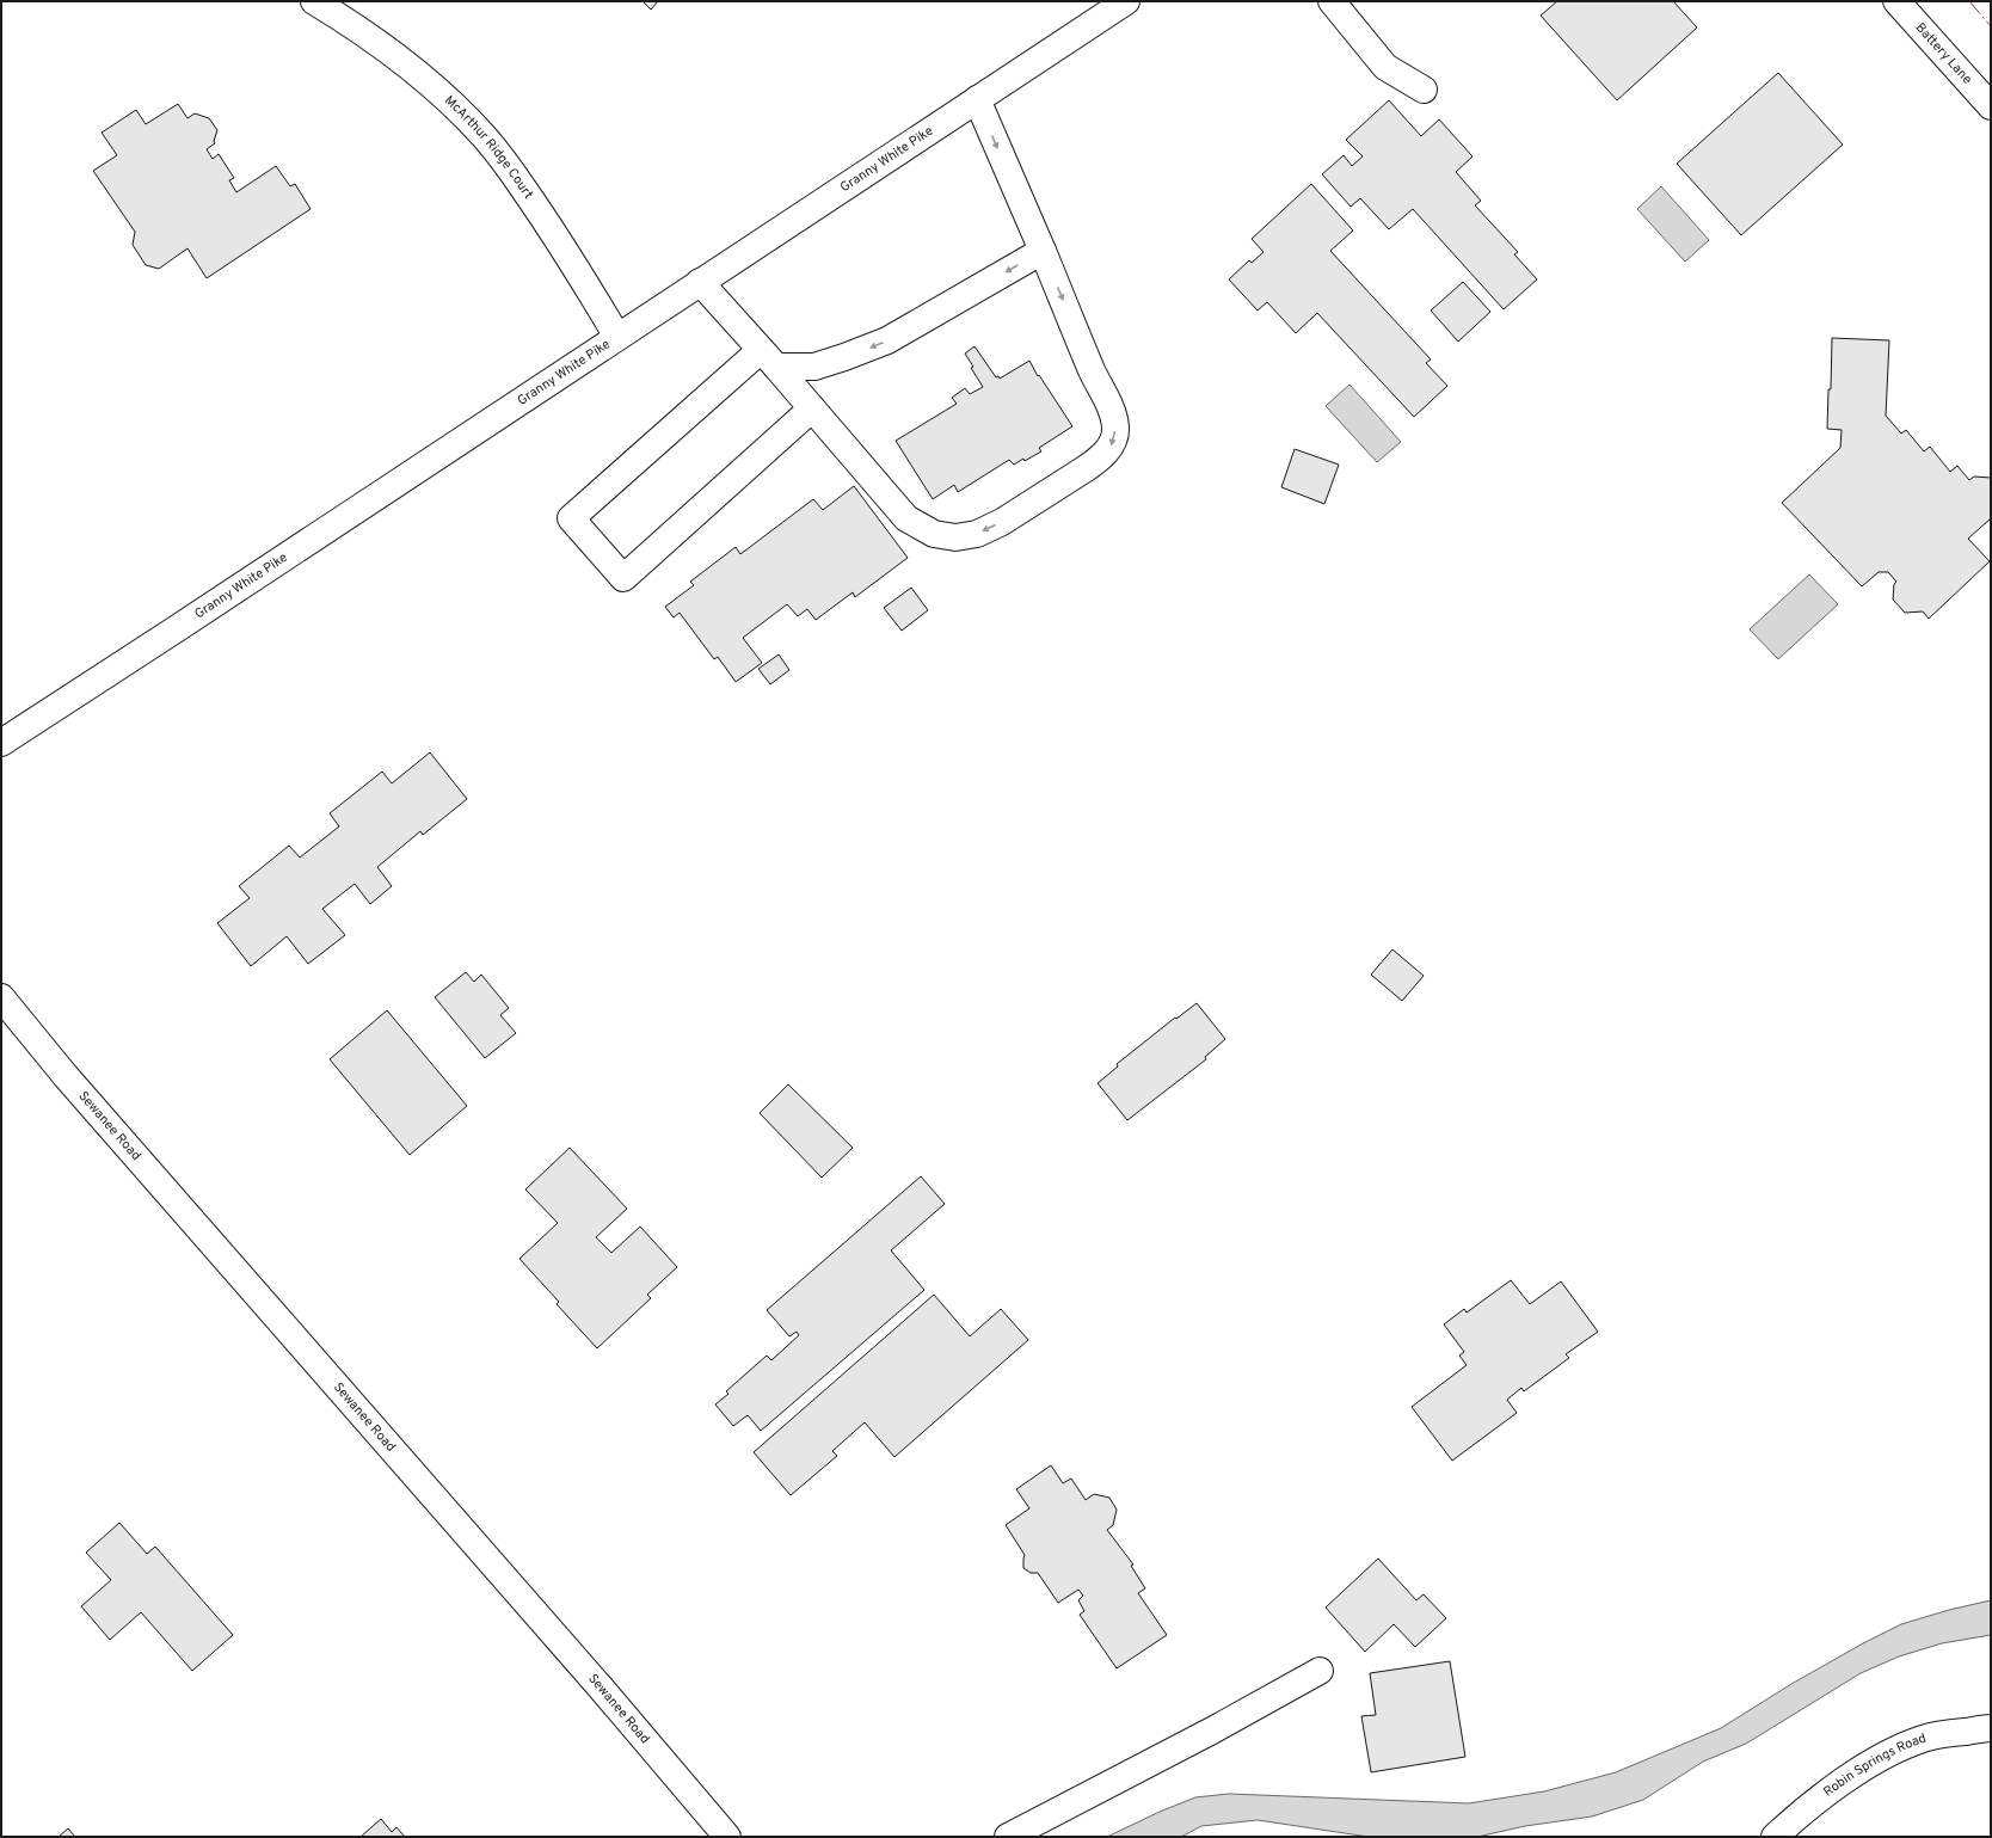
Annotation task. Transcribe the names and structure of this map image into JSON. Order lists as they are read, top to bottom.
{
  "streets": {
    "street": [
      "Battery Lane",
      "McArthur Ridge Court",
      "Granny White Pike",
      "Sewanee Road",
      "Robin Springs Road"
    ]
  },
  "crossings": [
    ["McArthur Ridge Court", "Granny White Pike"]
  ]
}
